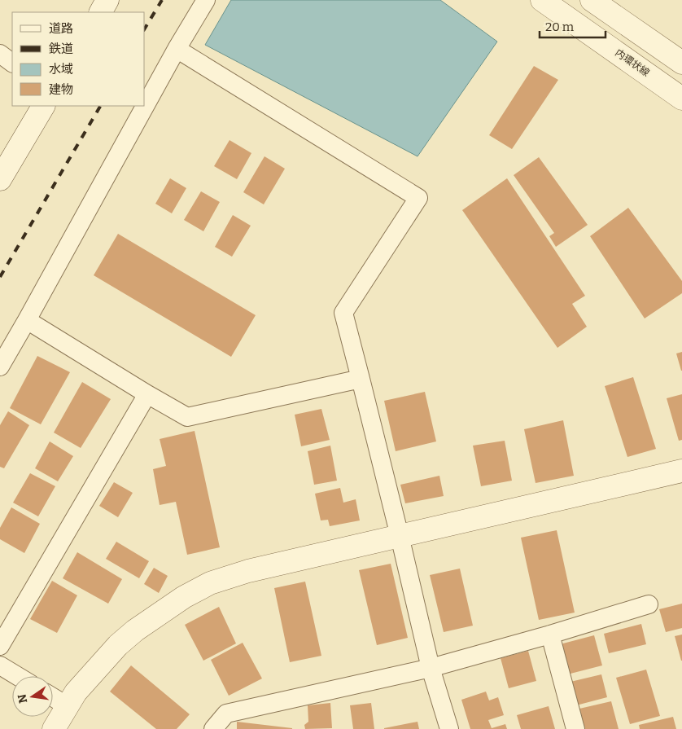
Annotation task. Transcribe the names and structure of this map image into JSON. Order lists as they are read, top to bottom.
{
  "streets": {
    "street": ["内環状線"]
  },
  "legend": [
    "道路",
    "鉄道",
    "水域",
    "建物"
  ],
  "scale_bar": "20 m",
  "north": "left"
}
